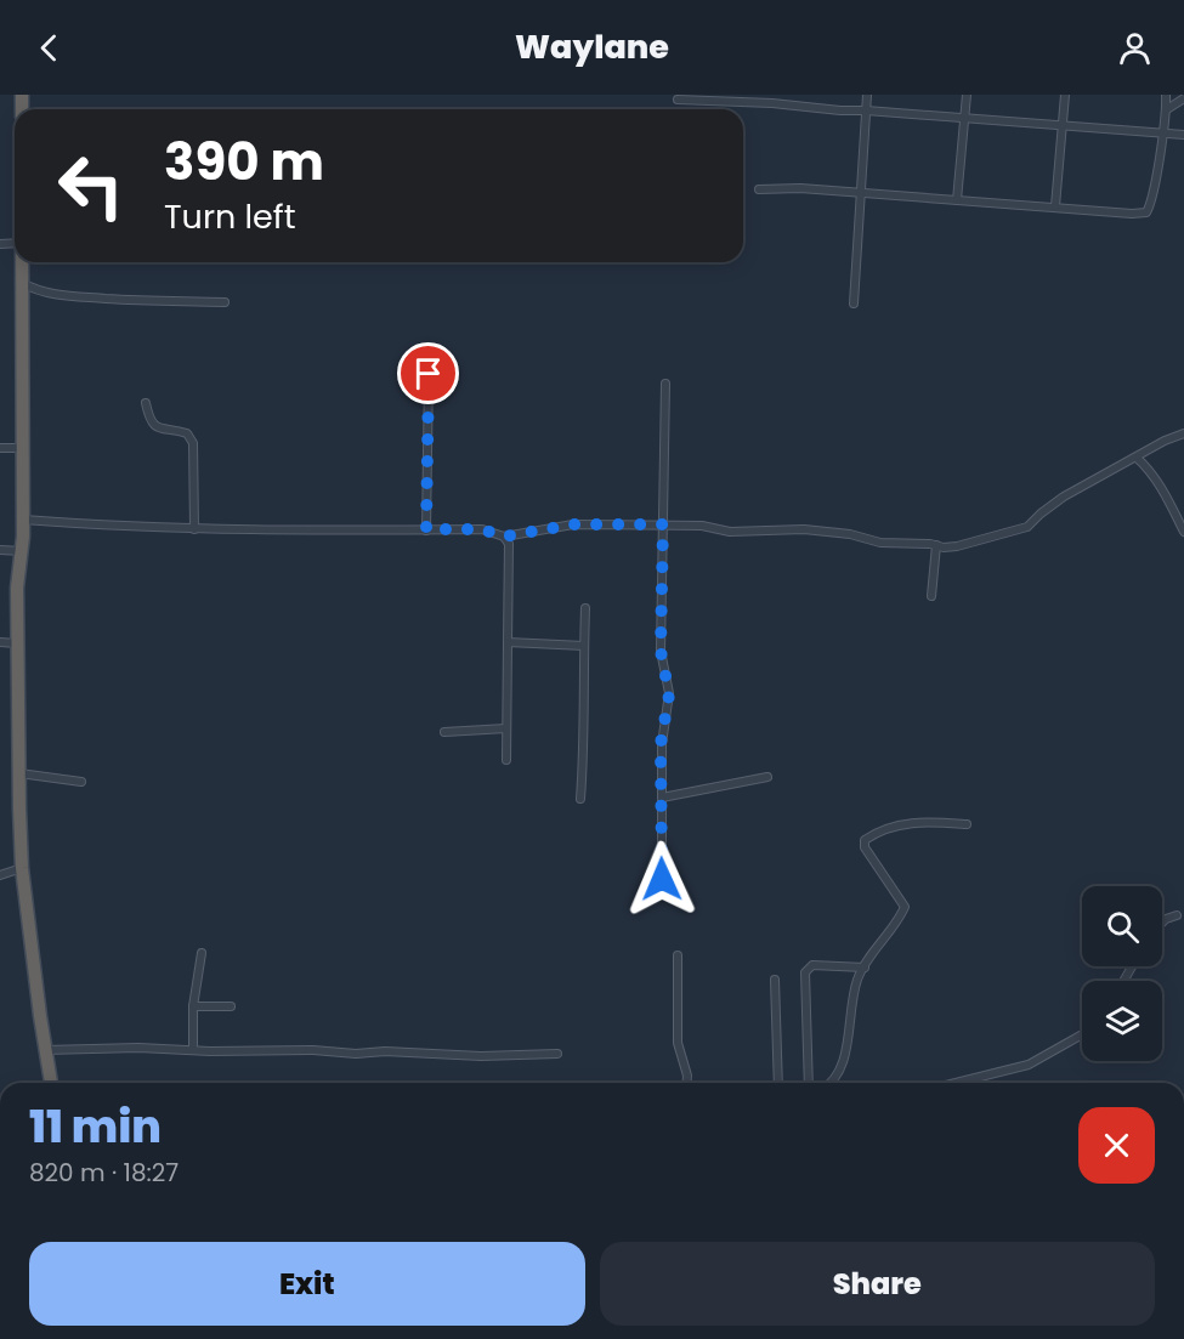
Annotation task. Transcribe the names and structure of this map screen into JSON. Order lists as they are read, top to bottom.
{
  "page": {
    "header": "Waylane",
    "turn": ["390 m", "Turn left"],
    "heading": ["11 min", "820 m · 18:27"],
    "buttons": ["Exit", "Share"]
  }
}
